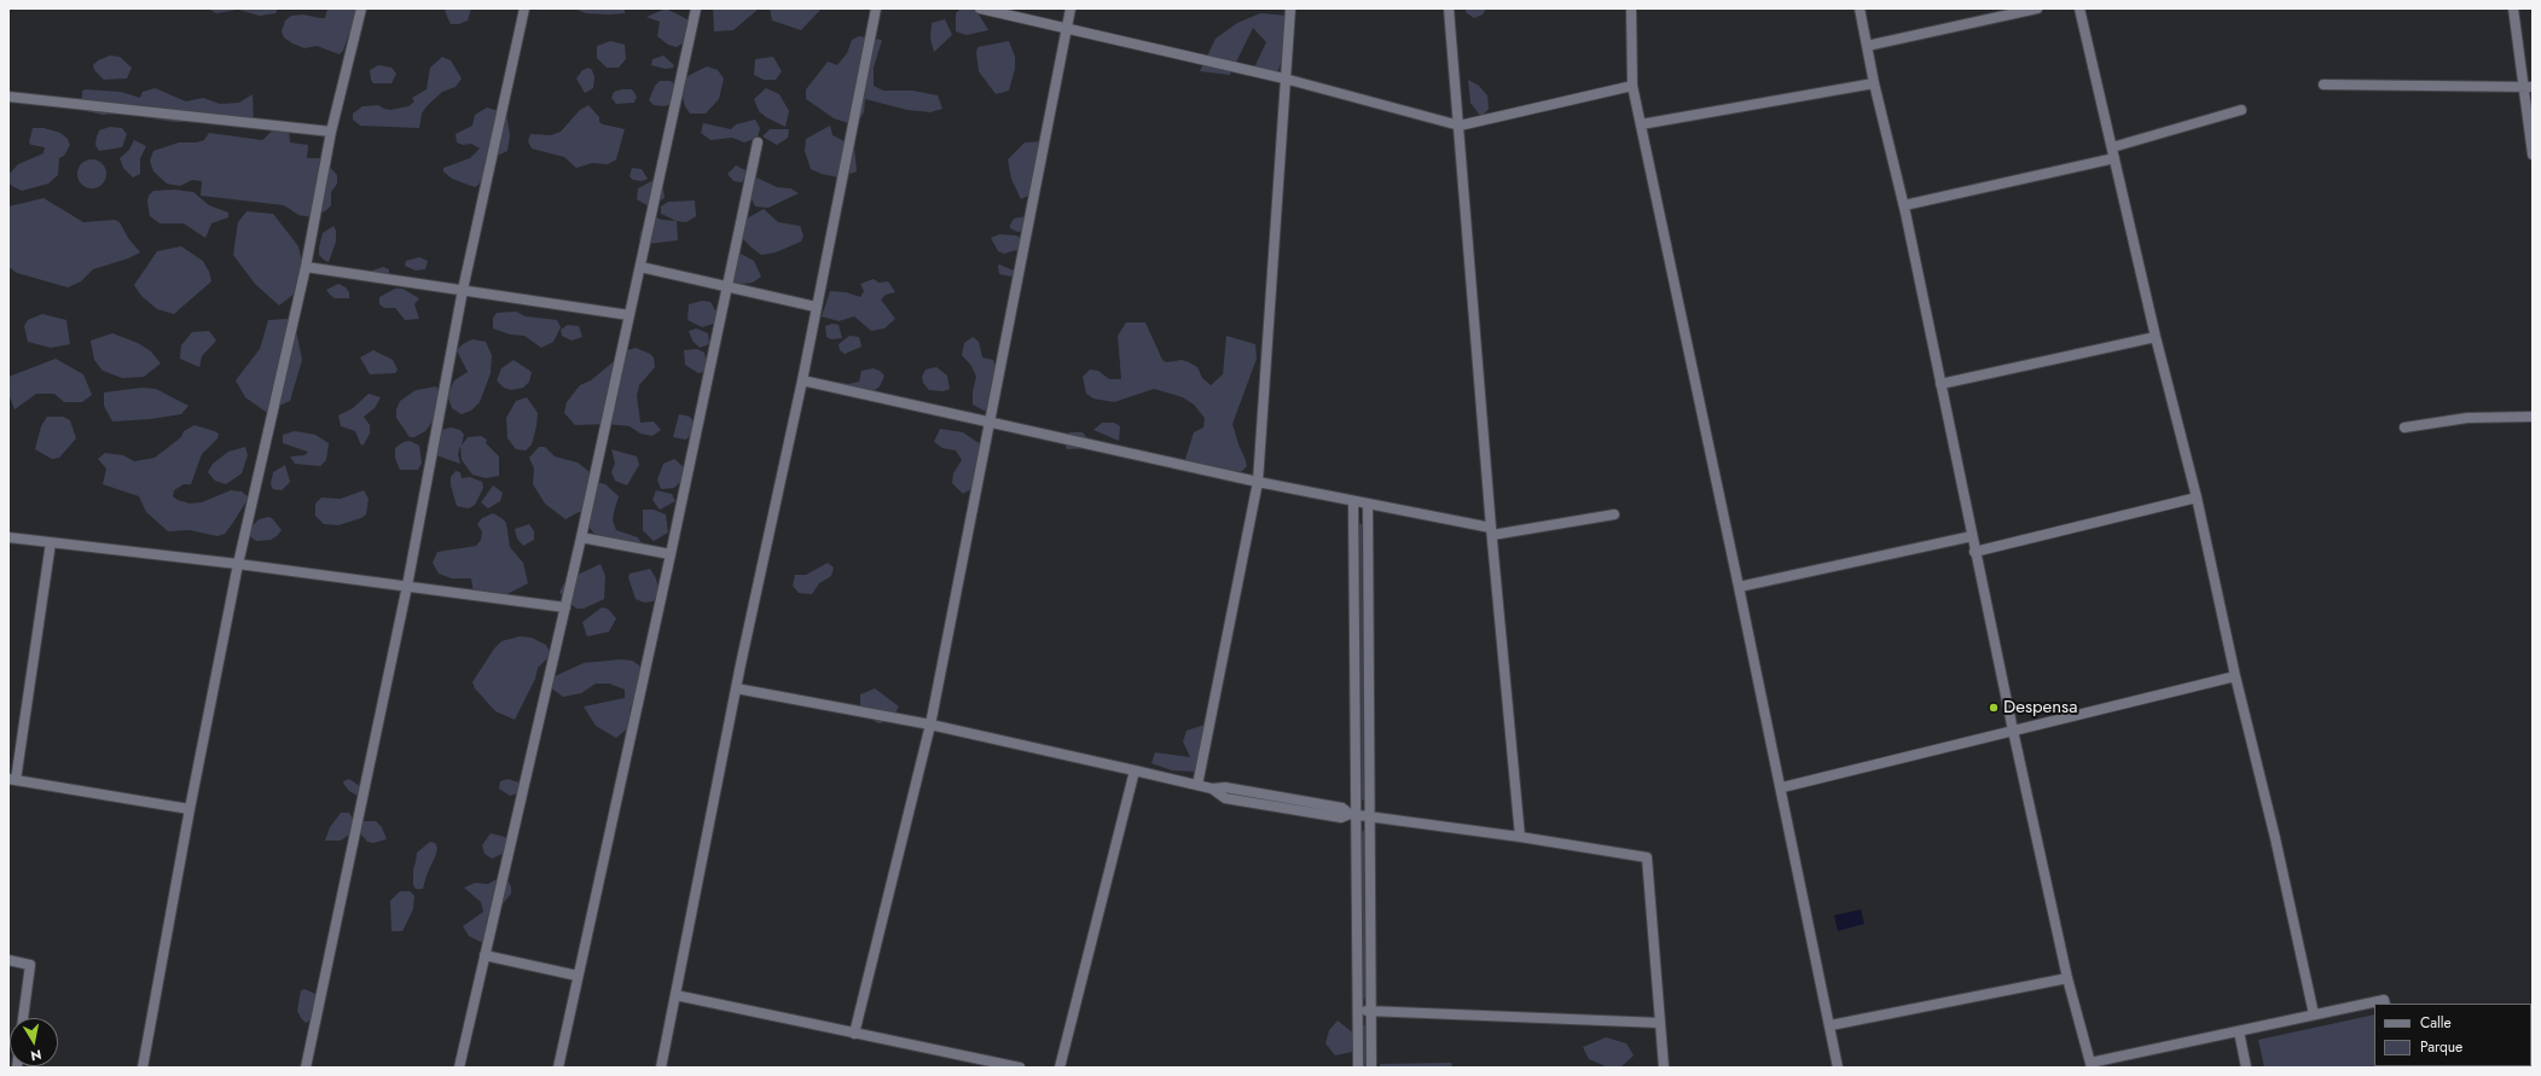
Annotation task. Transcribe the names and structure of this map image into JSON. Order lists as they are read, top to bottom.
{
  "places": ["Despensa"],
  "legend": ["Calle", "Parque"],
  "north": "bottom"
}
